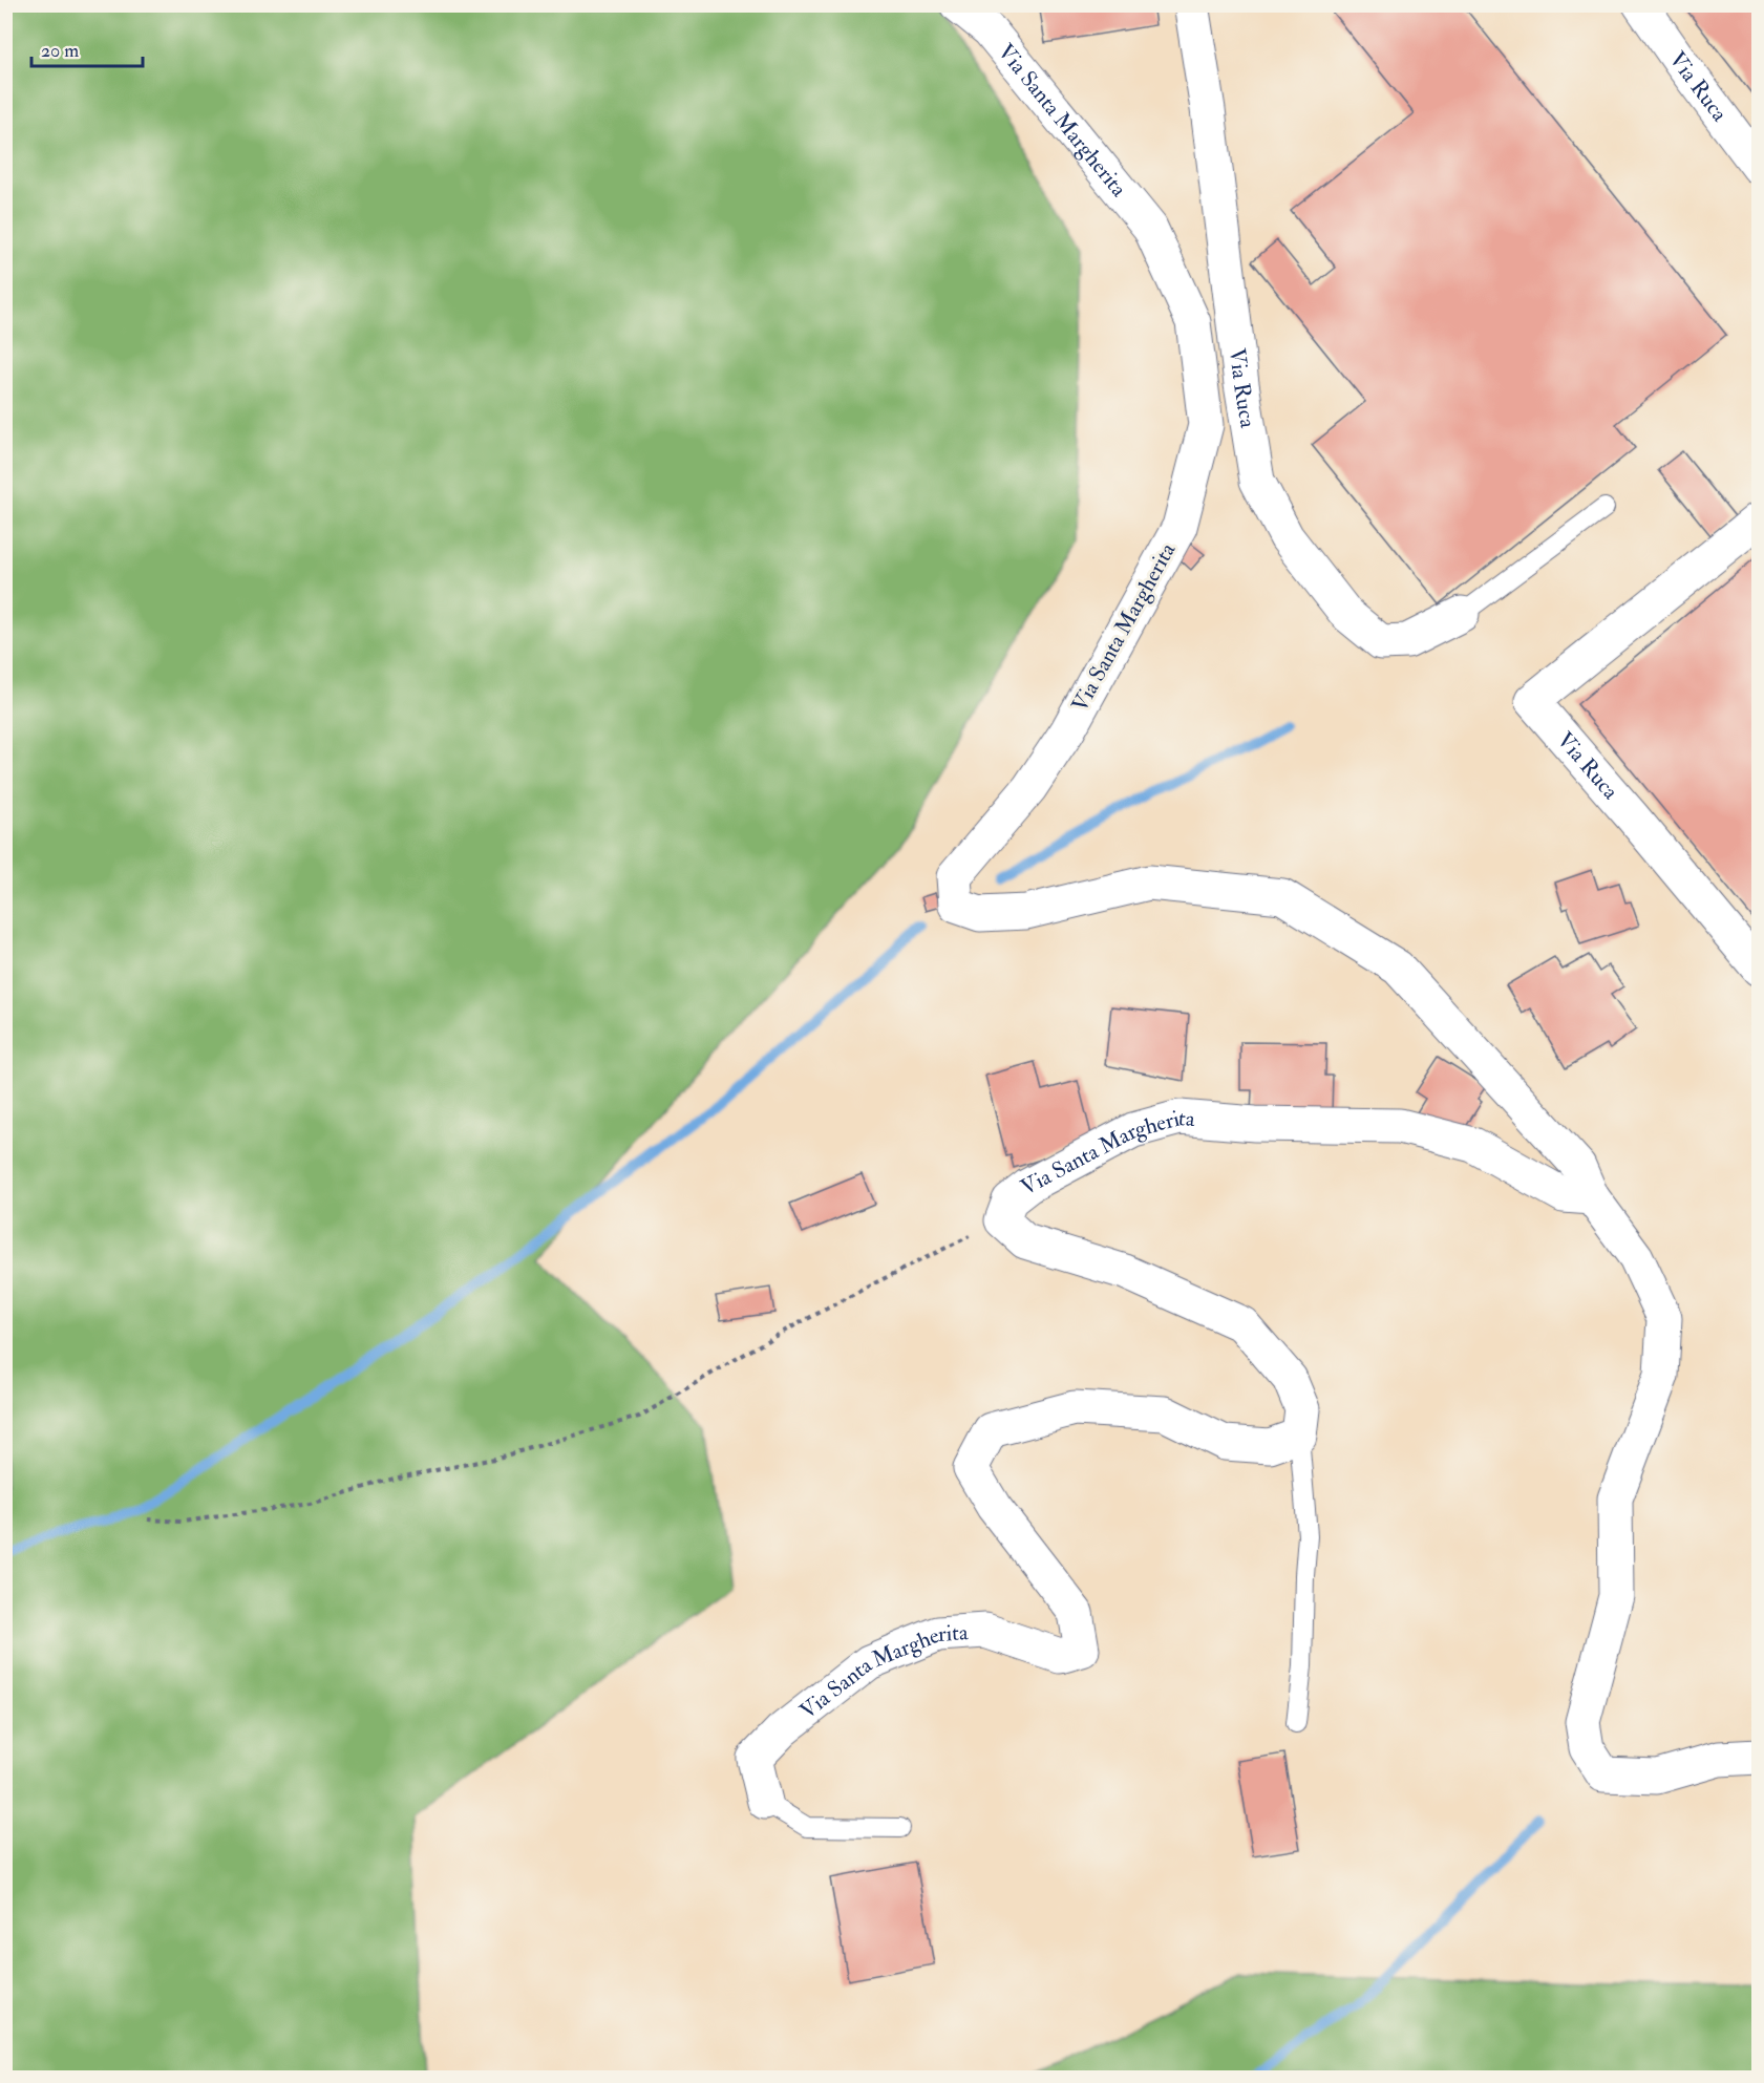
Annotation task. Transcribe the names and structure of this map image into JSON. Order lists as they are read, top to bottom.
{
  "streets": {
    "street": ["Via Ruca", "Via Santa Margherita"]
  },
  "scale_bar": "20 m"
}
